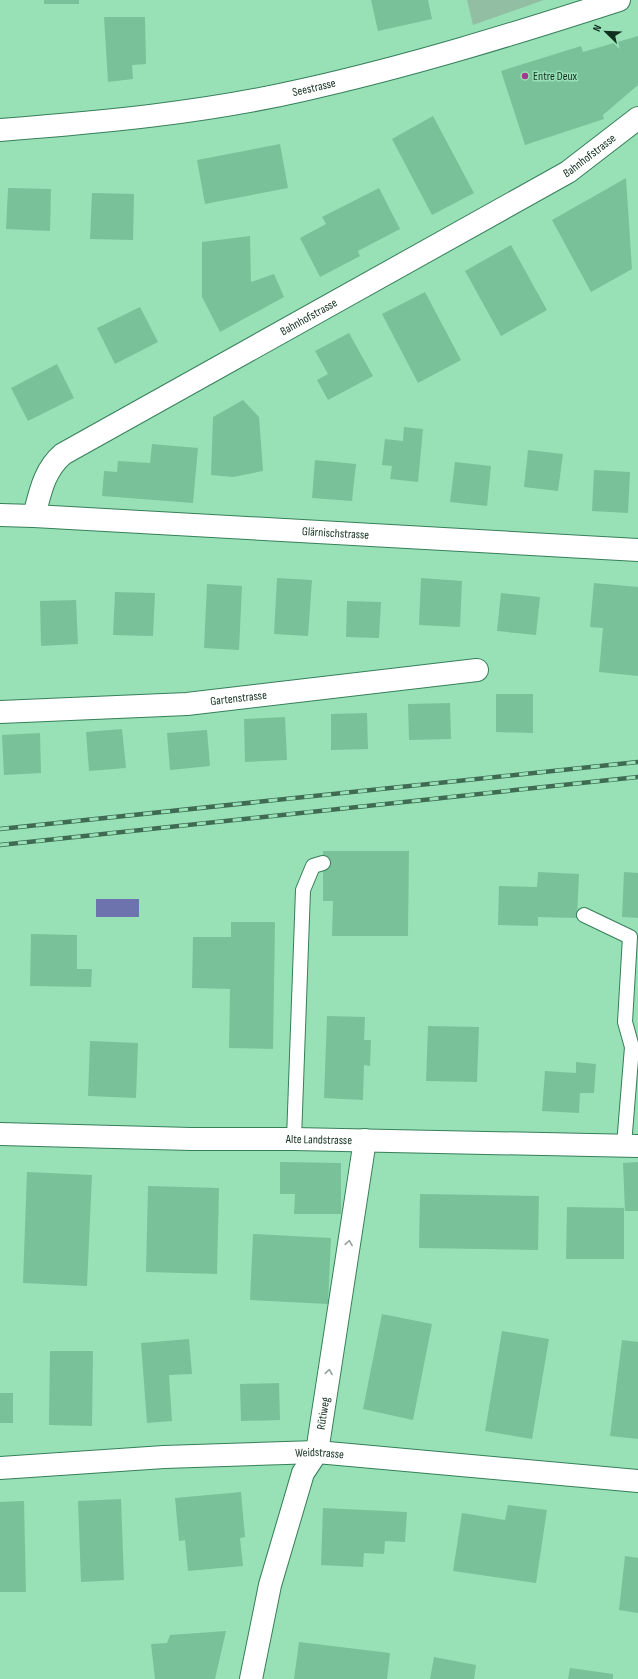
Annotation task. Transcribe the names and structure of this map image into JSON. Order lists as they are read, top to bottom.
{
  "streets": {
    "street": [
      "Seestrasse",
      "Bahnhofstrasse",
      "Glärnischstrasse",
      "Gartenstrasse",
      "Alte Landstrasse",
      "Rütiweg",
      "Weidstrasse"
    ]
  },
  "crossings": [
    ["Bahnhofstrasse", "Glärnischstrasse"],
    ["Alte Landstrasse", "Rütiweg"],
    ["Rütiweg", "Weidstrasse"]
  ],
  "one_way": ["Rütiweg"],
  "places": ["Entre Deux"],
  "north": "top left"
}
